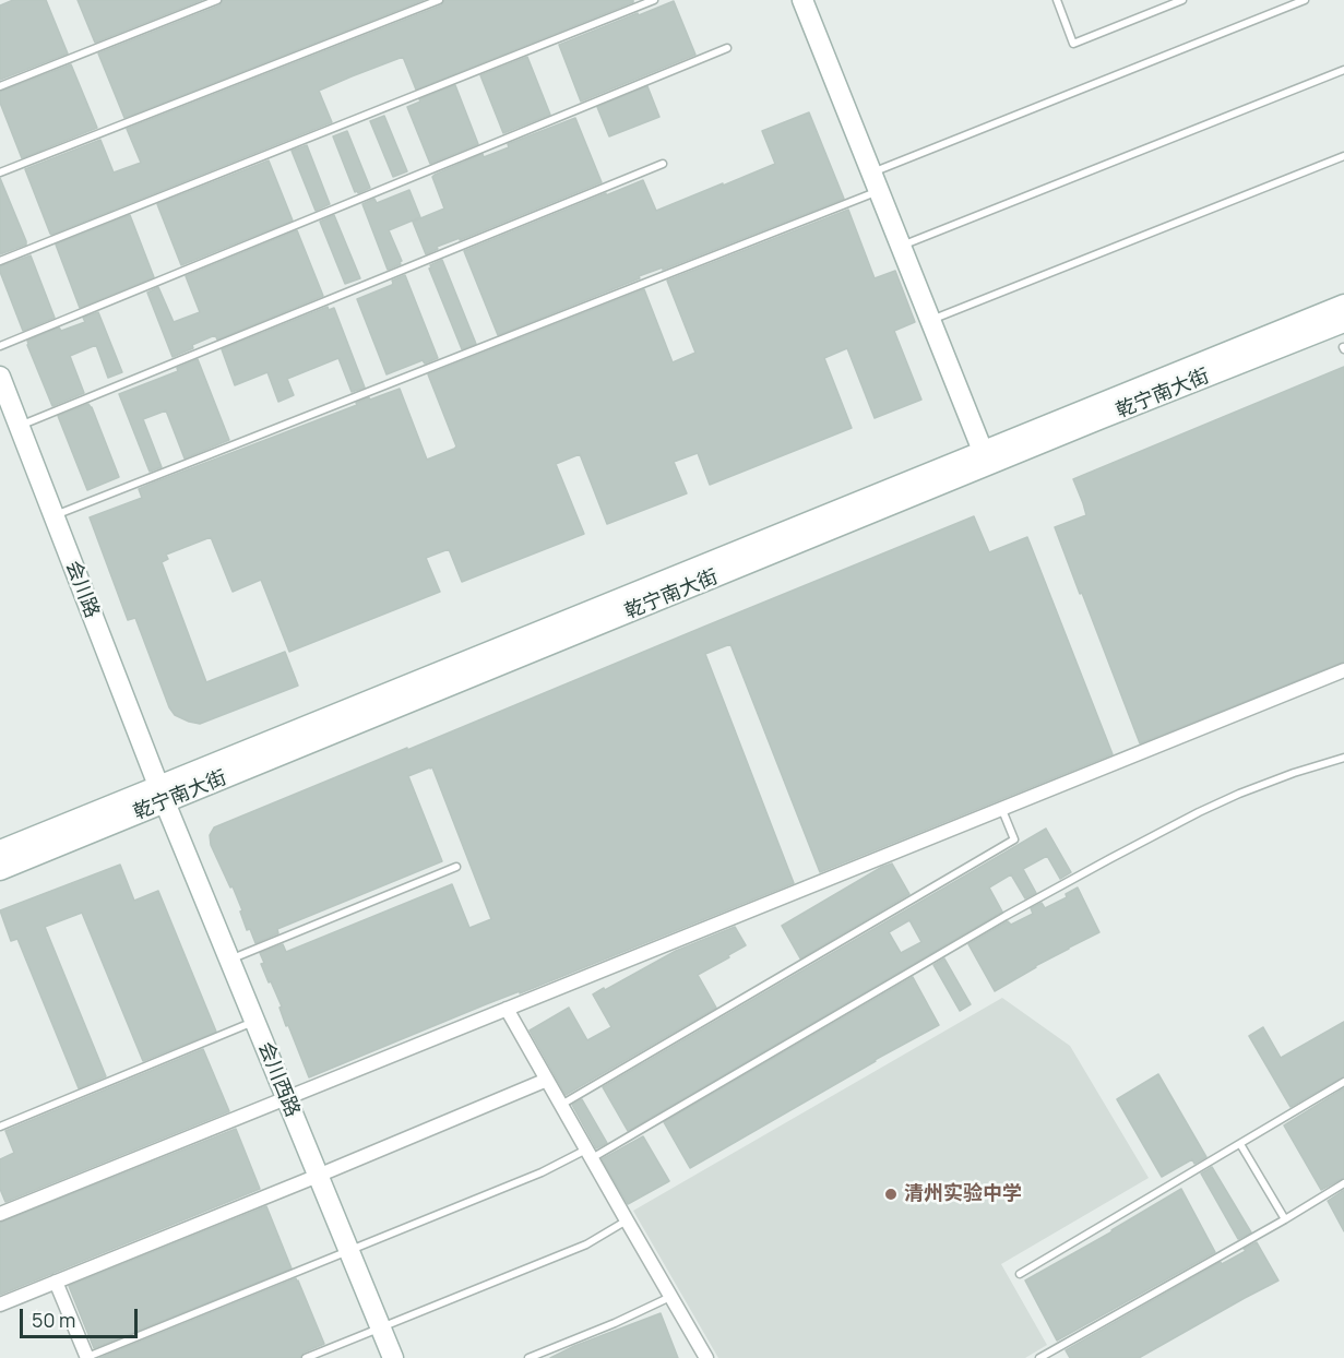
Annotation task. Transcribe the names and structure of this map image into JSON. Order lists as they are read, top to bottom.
{
  "streets": {
    "main road": ["乾宁南大街", "会川路", "会川西路"]
  },
  "crossings": [
    ["乾宁南大街", "会川路"],
    ["乾宁南大街", "会川西路"],
    ["会川路", "会川西路"]
  ],
  "places": ["清州实验中学"],
  "scale_bar": "50 m"
}
